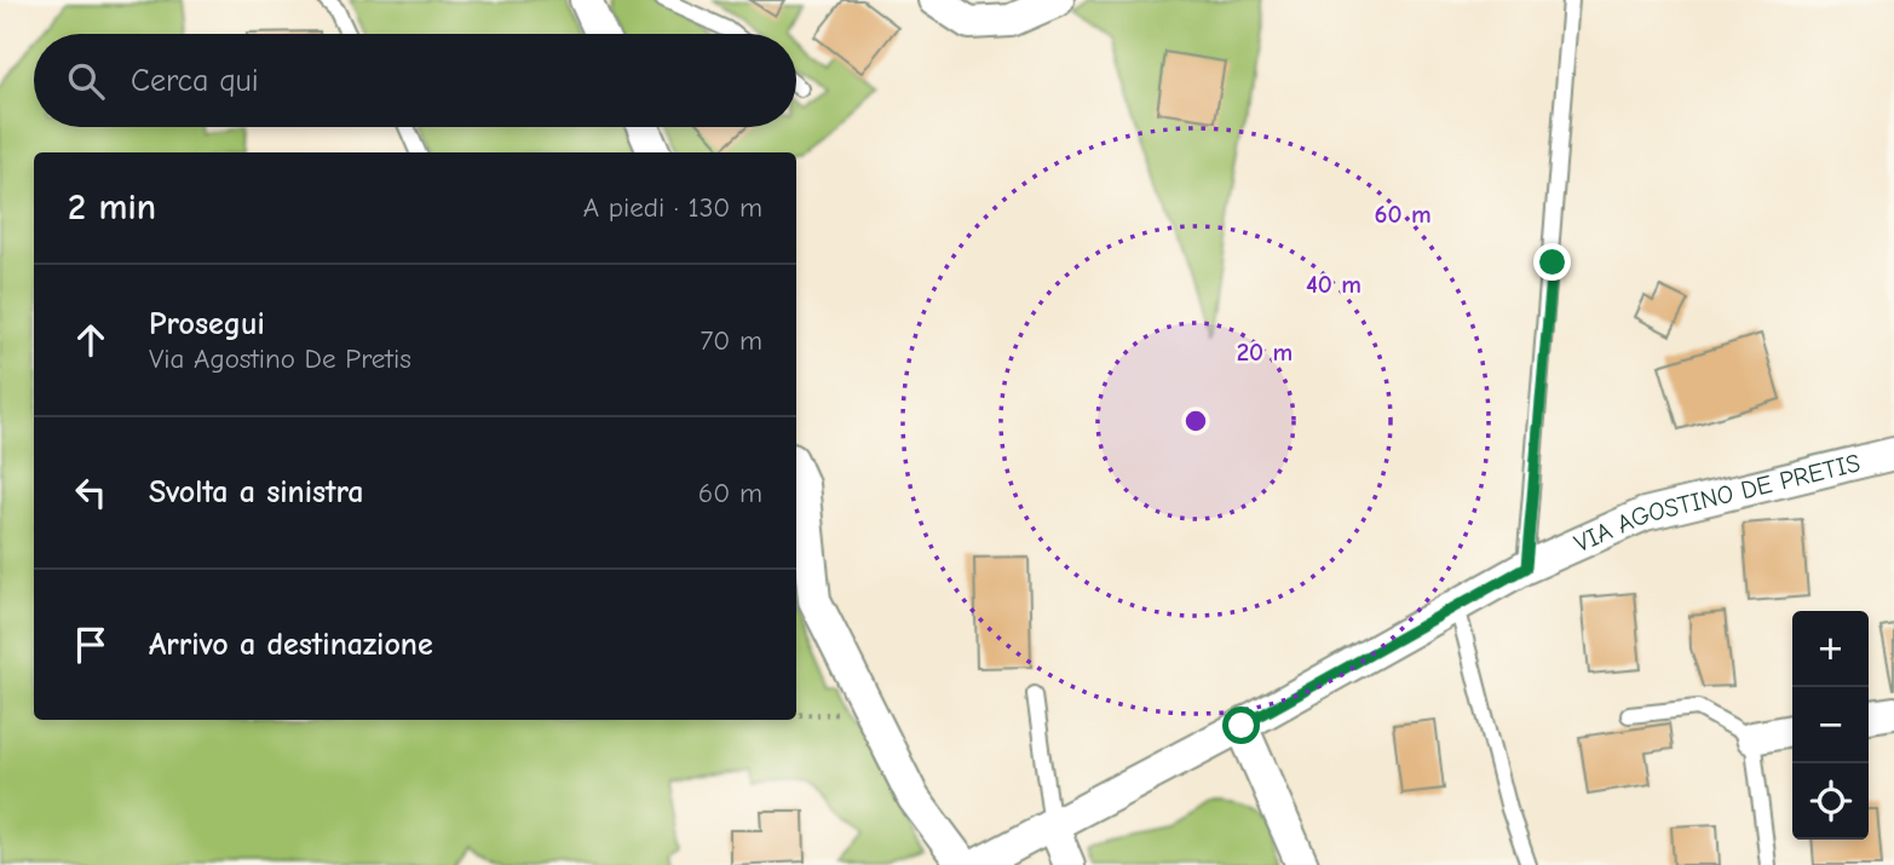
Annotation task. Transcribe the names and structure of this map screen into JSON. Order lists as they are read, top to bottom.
{
  "streets": {
    "street": ["VIA AGOSTINO DE PRETIS"]
  },
  "page": {
    "search": "Cerca qui",
    "heading": ["2 min", "A piedi · 130 m"],
    "list": [
      ["Prosegui", "Via Agostino De Pretis", "70 m"],
      ["Svolta a sinistra", "60 m"],
      "Arrivo a destinazione"
    ],
    "map_buttons": ["+", "−"]
  },
  "rings": ["60 m", "40 m", "20 m"]
}
